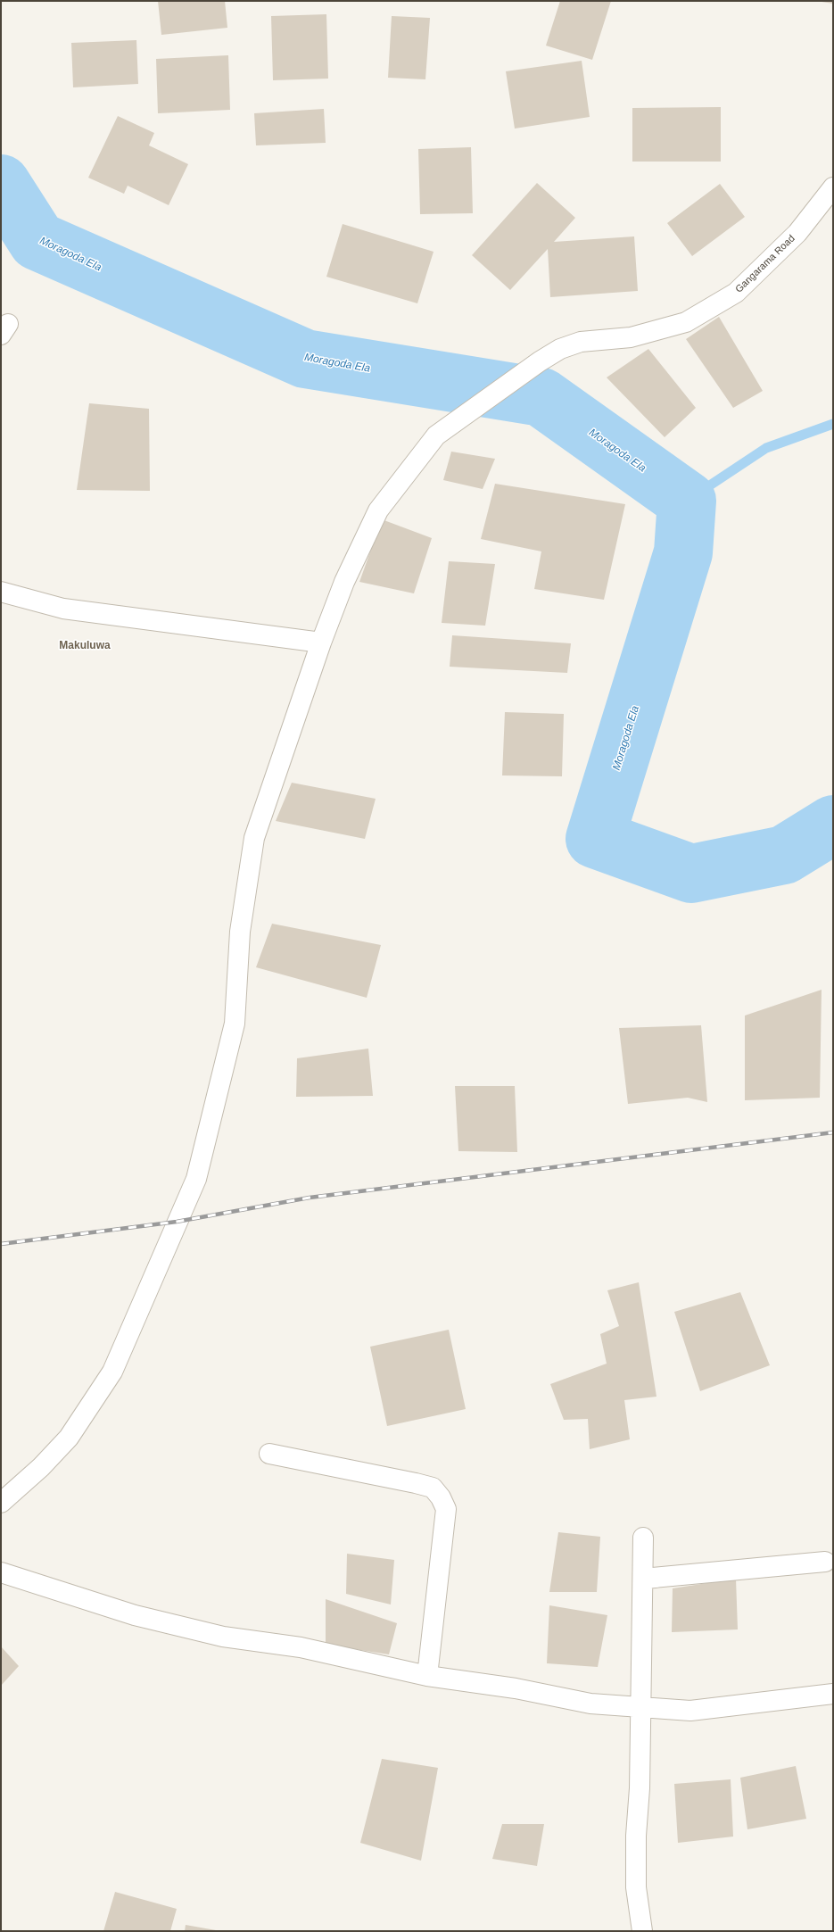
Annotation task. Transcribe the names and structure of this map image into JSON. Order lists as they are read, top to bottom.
{
  "streets": {
    "street": ["Gangarama Road"]
  },
  "districts": ["Makuluwa"],
  "water": ["Moragoda Ela"]
}
